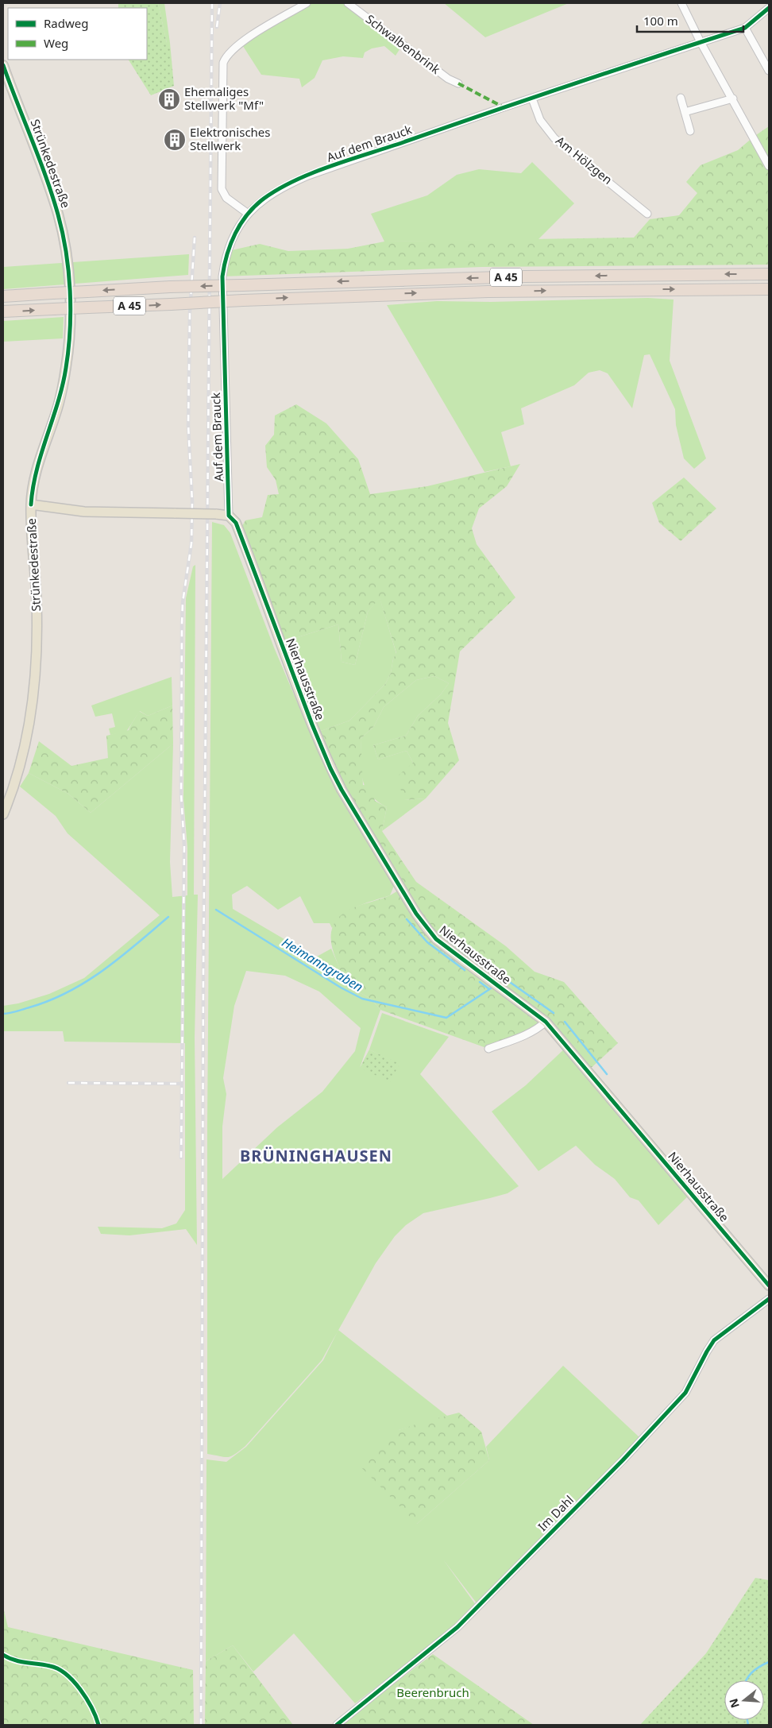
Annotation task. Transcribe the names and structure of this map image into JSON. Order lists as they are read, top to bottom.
{
  "streets": {
    "highway": ["A 45"],
    "main road": ["Strünkedestraße", "Nierhausstraße"],
    "street": [
      "Schwalbenbrink",
      "Auf dem Brauck",
      "Am Hölzgen",
      "Im Dahl"
    ]
  },
  "crossings": [
    ["Auf dem Brauck", "Am Hölzgen"],
    ["Auf dem Brauck", "Nierhausstraße"]
  ],
  "districts": ["BRÜNINGHAUSEN"],
  "water": ["Heimanngraben"],
  "parks": ["Beerenbruch"],
  "places": {
    "building": ["Ehemaliges Stellwerk \"Mf\"", "Elektronisches Stellwerk"]
  },
  "legend": ["Radweg", "Weg"],
  "scale_bar": "100 m",
  "north": "left"
}
